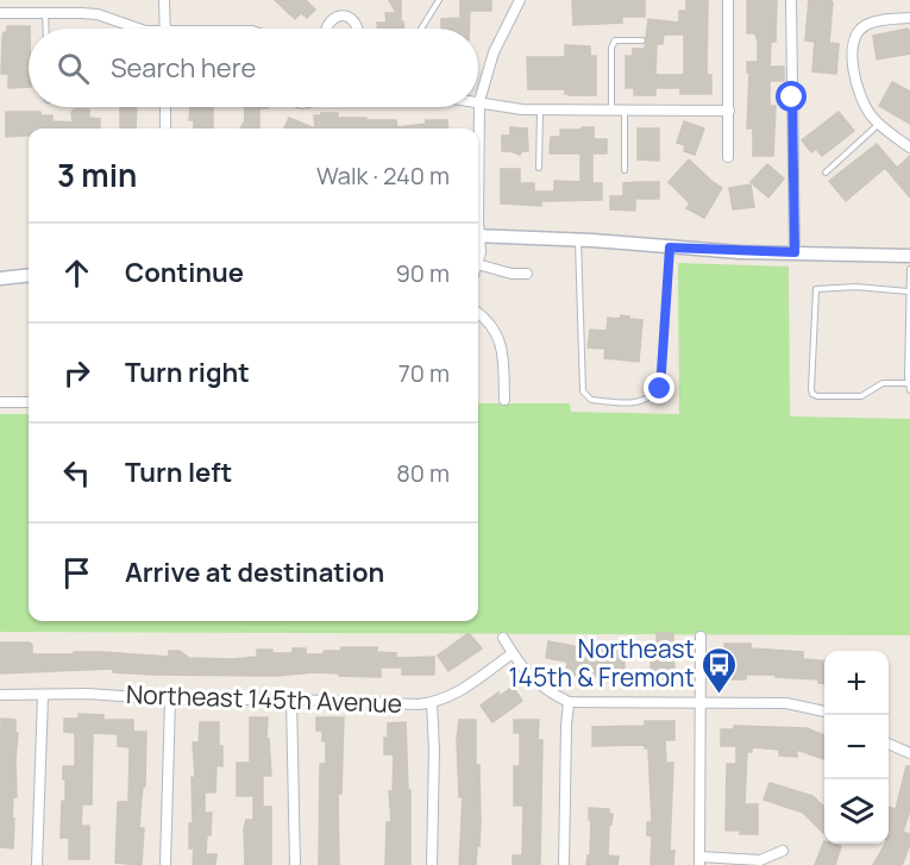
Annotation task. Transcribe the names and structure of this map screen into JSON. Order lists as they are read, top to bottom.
{
  "streets": {
    "street": ["Northeast 145th Avenue"]
  },
  "places": {
    "bus stop": ["Northeast 145th & Fremont"]
  },
  "page": {
    "search": "Search here",
    "heading": ["3 min", "Walk · 240 m"],
    "list": [
      ["Continue", "90 m"],
      ["Turn right", "70 m"],
      ["Turn left", "80 m"],
      "Arrive at destination"
    ],
    "map_buttons": ["+", "−"]
  }
}
